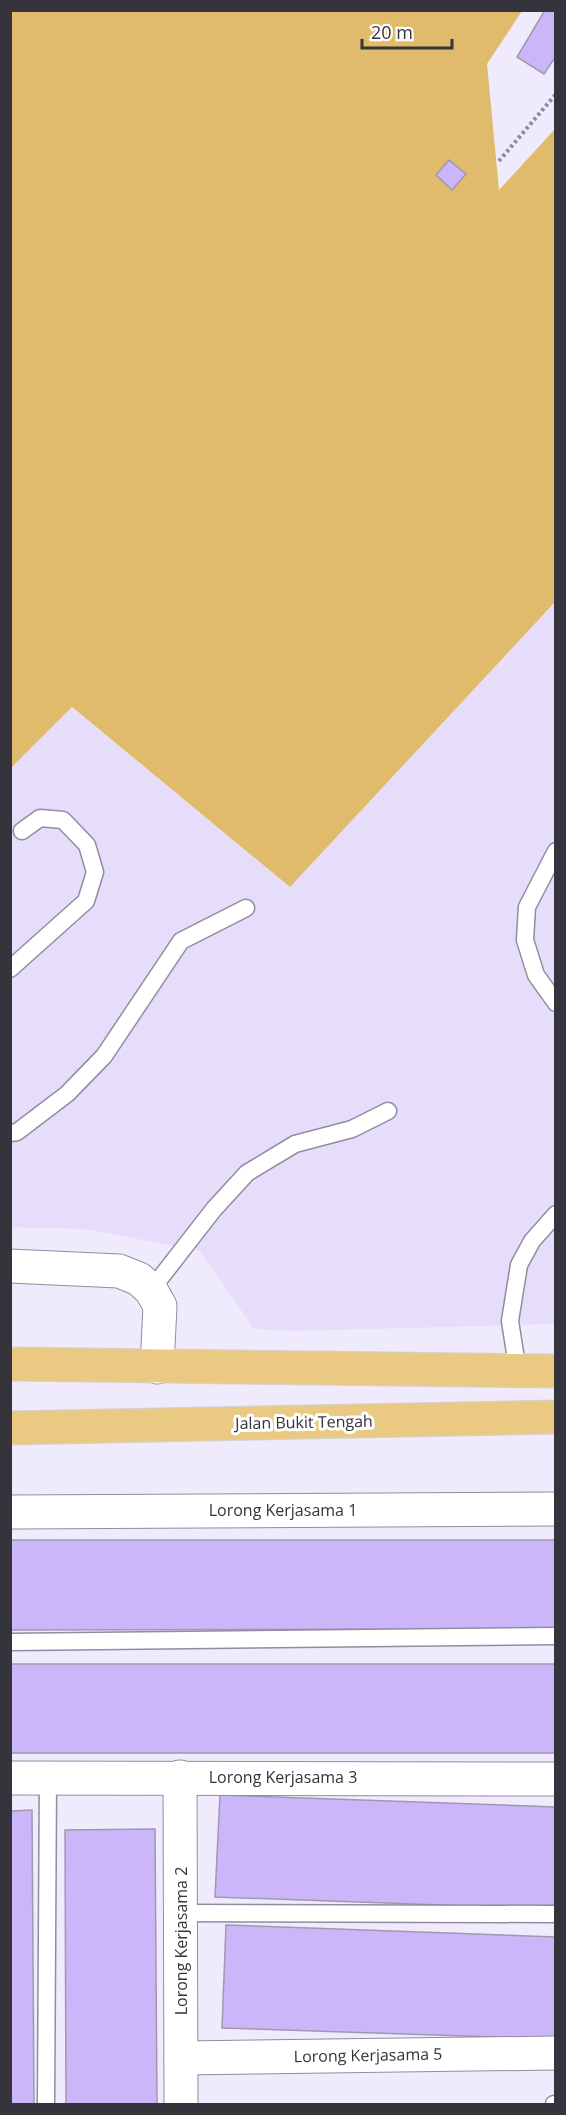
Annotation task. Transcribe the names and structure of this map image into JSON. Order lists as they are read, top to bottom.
{
  "streets": {
    "highway": ["Jalan Bukit Tengah"],
    "street": [
      "Lorong Kerjasama 1",
      "Lorong Kerjasama 3",
      "Lorong Kerjasama 2",
      "Lorong Kerjasama 5"
    ]
  },
  "crossings": [
    ["Lorong Kerjasama 3", "Lorong Kerjasama 2"],
    ["Lorong Kerjasama 2", "Lorong Kerjasama 5"]
  ],
  "scale_bar": "20 m"
}
